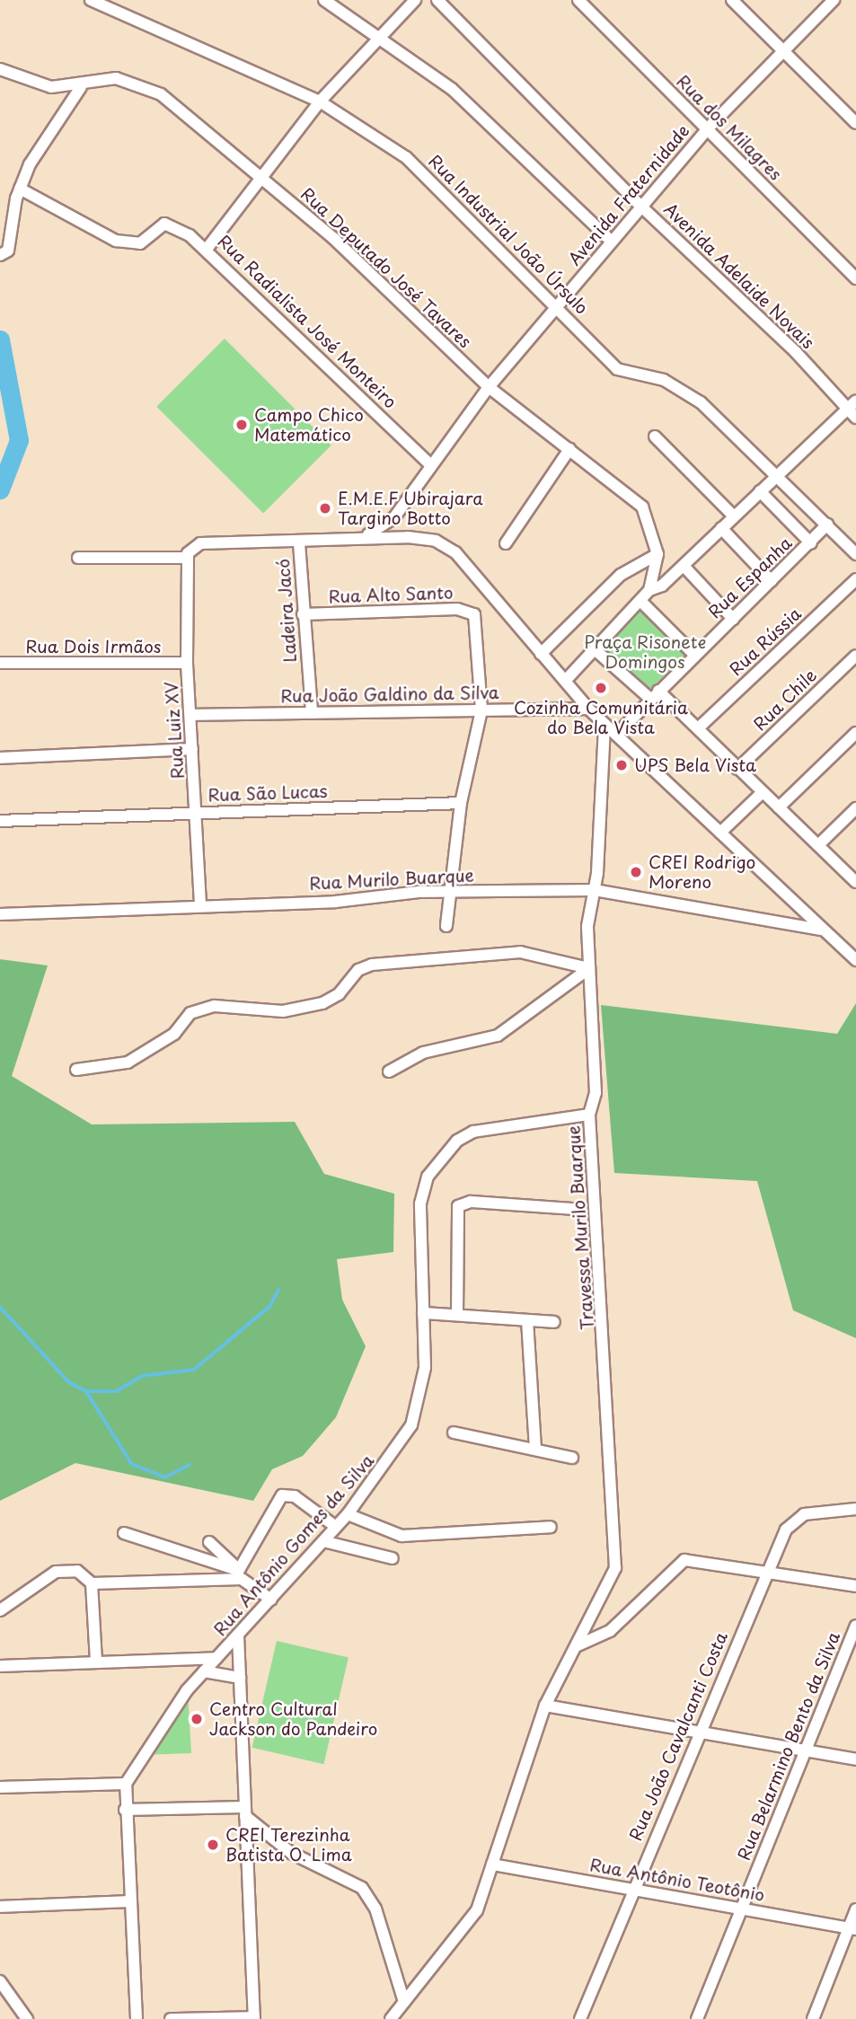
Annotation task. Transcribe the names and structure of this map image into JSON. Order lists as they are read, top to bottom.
{
  "streets": {
    "street": [
      "Rua dos Milagres",
      "Avenida Fraternidade",
      "Rua Industrial João Úrsulo",
      "Rua Deputado José Tavares",
      "Avenida Adelaide Novais",
      "Rua Radialista José Monteiro",
      "Rua Espanha",
      "Rua Alto Santo",
      "Ladeira Jacó",
      "Rua Rússia",
      "Rua Dois Irmãos",
      "Rua João Galdino da Silva",
      "Rua Chile",
      "Rua Luiz XV",
      "Rua São Lucas",
      "Rua Murilo Buarque",
      "Travessa Murilo Buarque",
      "Rua Antônio Gomes da Silva",
      "Rua João Cavalcanti Costa",
      "Rua Belarmino Bento da Silva",
      "Rua Antônio Teotônio"
    ]
  },
  "crossings": [
    ["Rua dos Milagres", "Avenida Fraternidade"],
    ["Avenida Fraternidade", "Rua Industrial João Úrsulo"],
    ["Avenida Fraternidade", "Rua Deputado José Tavares"],
    ["Avenida Fraternidade", "Avenida Adelaide Novais"],
    ["Avenida Fraternidade", "Rua Radialista José Monteiro"],
    ["Rua Industrial João Úrsulo", "Rua Espanha"],
    ["Rua Alto Santo", "Ladeira Jacó"],
    ["Rua Alto Santo", "Rua João Galdino da Silva"],
    ["Ladeira Jacó", "Rua João Galdino da Silva"],
    ["Rua Dois Irmãos", "Rua Luiz XV"],
    ["Rua João Galdino da Silva", "Rua Luiz XV"],
    ["Rua Luiz XV", "Rua São Lucas"],
    ["Rua Luiz XV", "Rua Murilo Buarque"],
    ["Rua Murilo Buarque", "Travessa Murilo Buarque"],
    ["Travessa Murilo Buarque", "Rua Antônio Gomes da Silva"],
    ["Travessa Murilo Buarque", "Rua Antônio Teotônio"],
    ["Rua João Cavalcanti Costa", "Rua Antônio Teotônio"],
    ["Rua Belarmino Bento da Silva", "Rua Antônio Teotônio"]
  ],
  "parks": ["Praça Risonete Domingos"],
  "places": [
    "Campo Chico Matemático",
    "E.M.E.F Ubirajara Targino Botto",
    "Cozinha Comunitária do Bela Vista",
    "UPS Bela Vista",
    "CREI Rodrigo Moreno",
    "Centro Cultural Jackson do Pandeiro",
    "CREI Terezinha Batista O. Lima"
  ]
}
